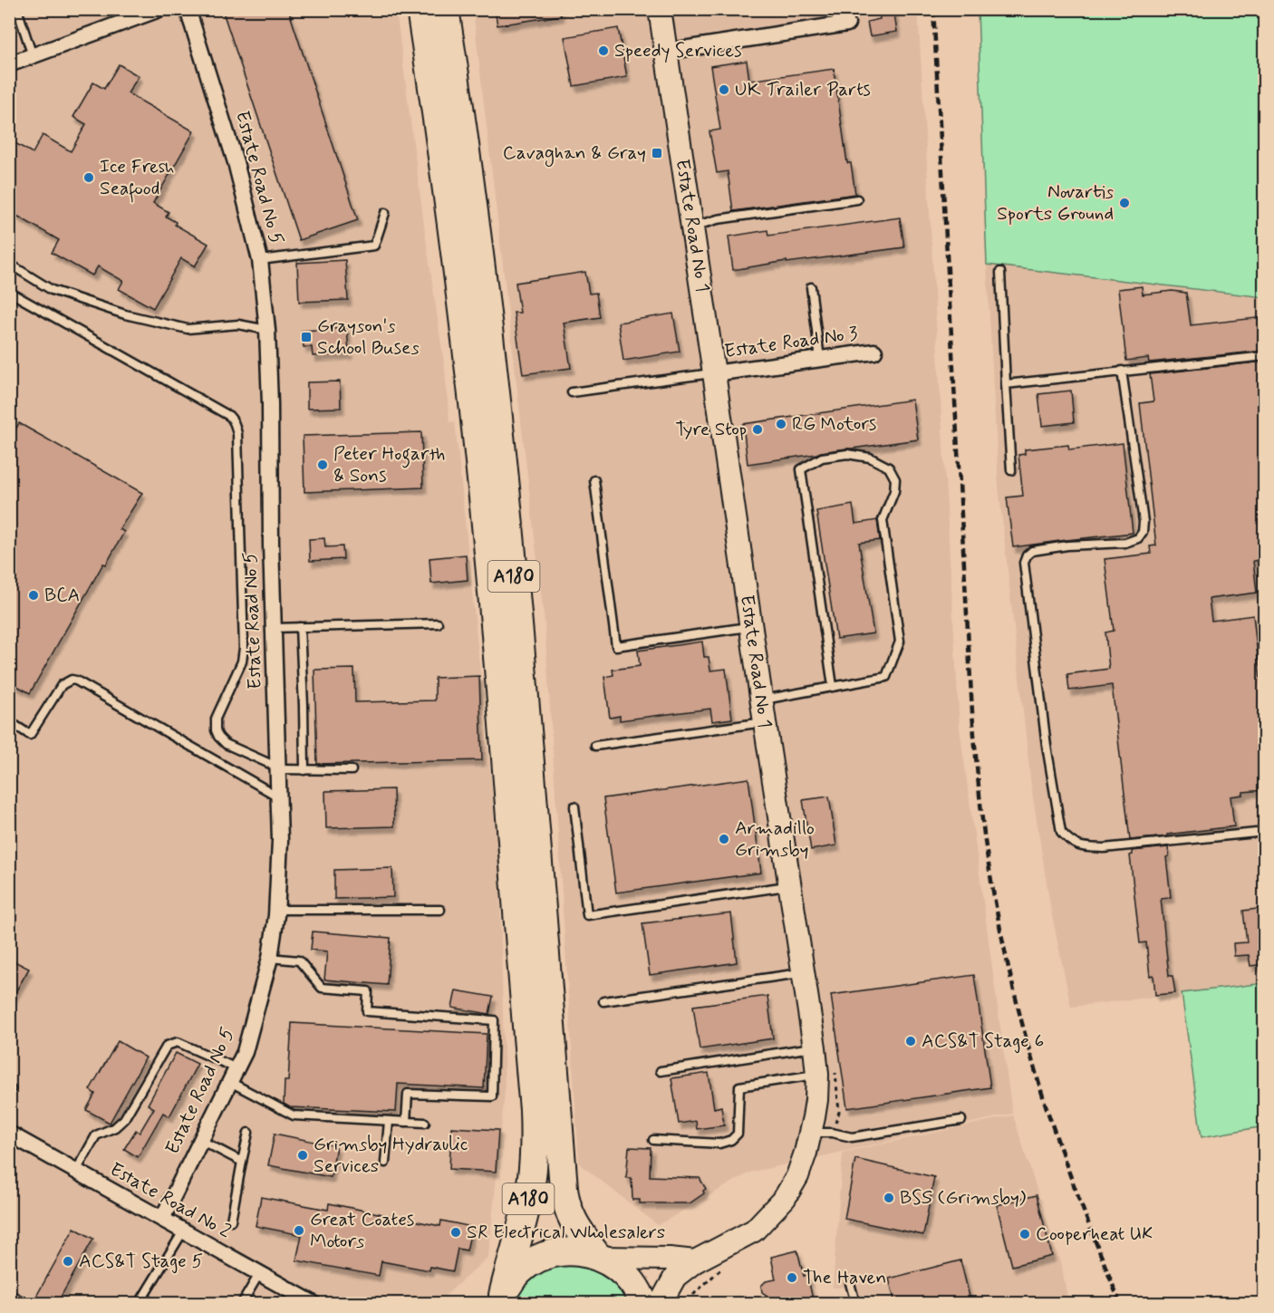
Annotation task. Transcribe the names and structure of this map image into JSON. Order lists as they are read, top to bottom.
{
  "streets": {
    "highway": ["A180"],
    "street": [
      "Estate Road No 5",
      "Estate Road No 1",
      "Estate Road No 3",
      "Estate Road No 2"
    ]
  },
  "crossings": [
    ["Estate Road No 5", "Estate Road No 2"],
    ["Estate Road No 1", "Estate Road No 3"]
  ],
  "places": {
    "other": [
      "Speedy Services",
      "UK Trailer Parts",
      "Ice Fresh Seafood",
      "Novartis Sports Ground",
      "RG Motors",
      "Tyre Stop",
      "Peter Hogarth & Sons",
      "BCA",
      "Armadillo Grimsby",
      "ACS&T Stage 6",
      "Grimsby Hydraulic Services",
      "BSS (Grimsby)",
      "Great Coates Motors",
      "SR Electrical Wholesalers",
      "Cooperheat UK",
      "ACS&T Stage 5",
      "The Haven"
    ],
    "transit": ["Cavaghan & Gray", "Grayson's School Buses"]
  }
}
